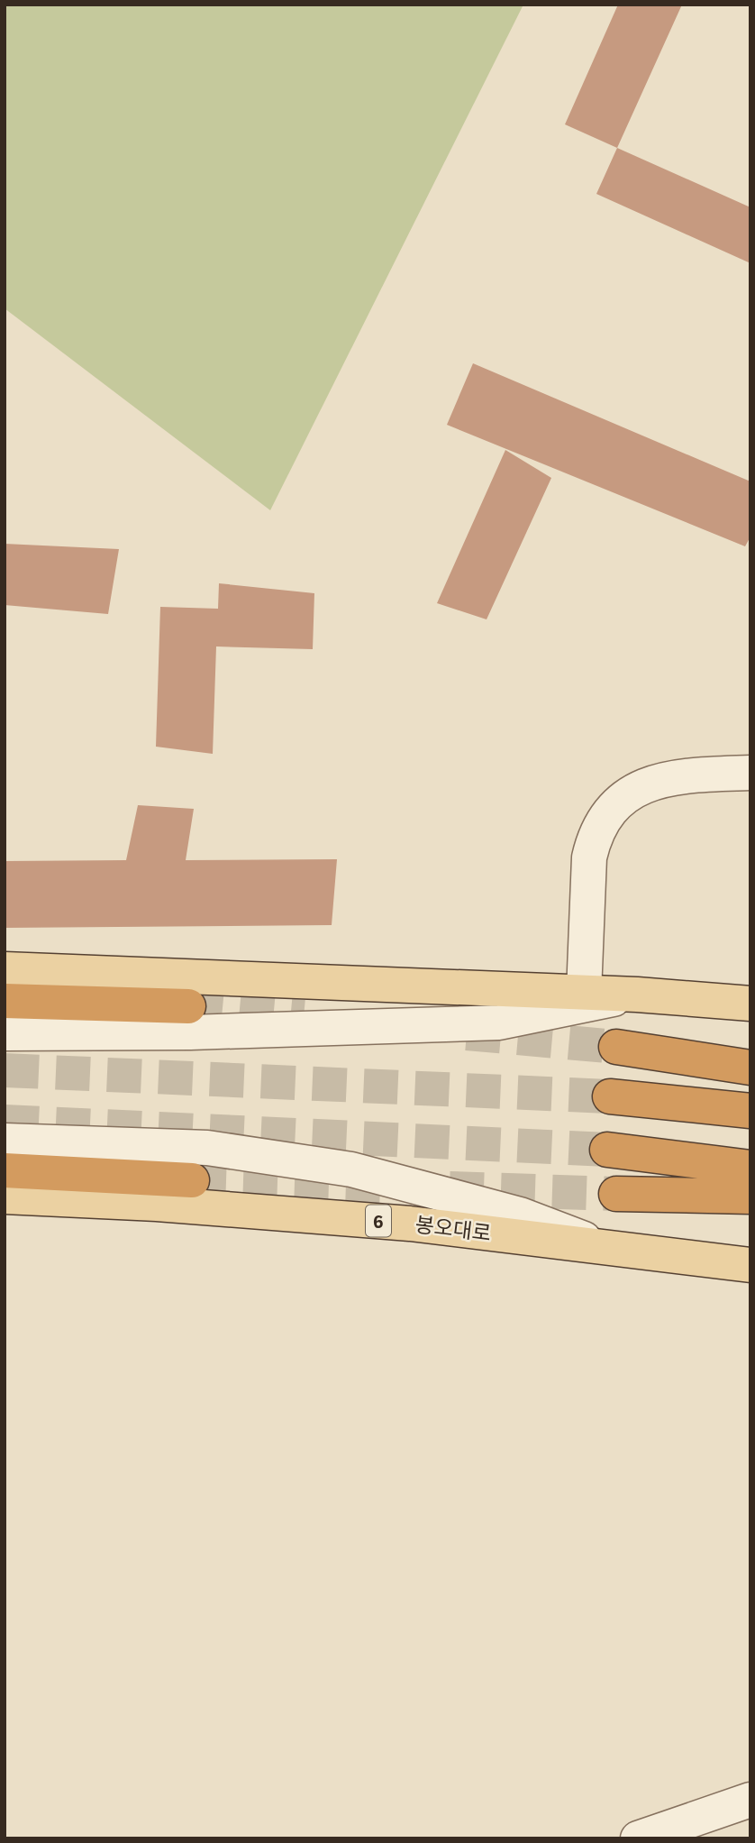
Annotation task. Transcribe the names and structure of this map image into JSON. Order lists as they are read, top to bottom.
{
  "streets": {
    "main road": ["6", "봉오대로"]
  }
}
